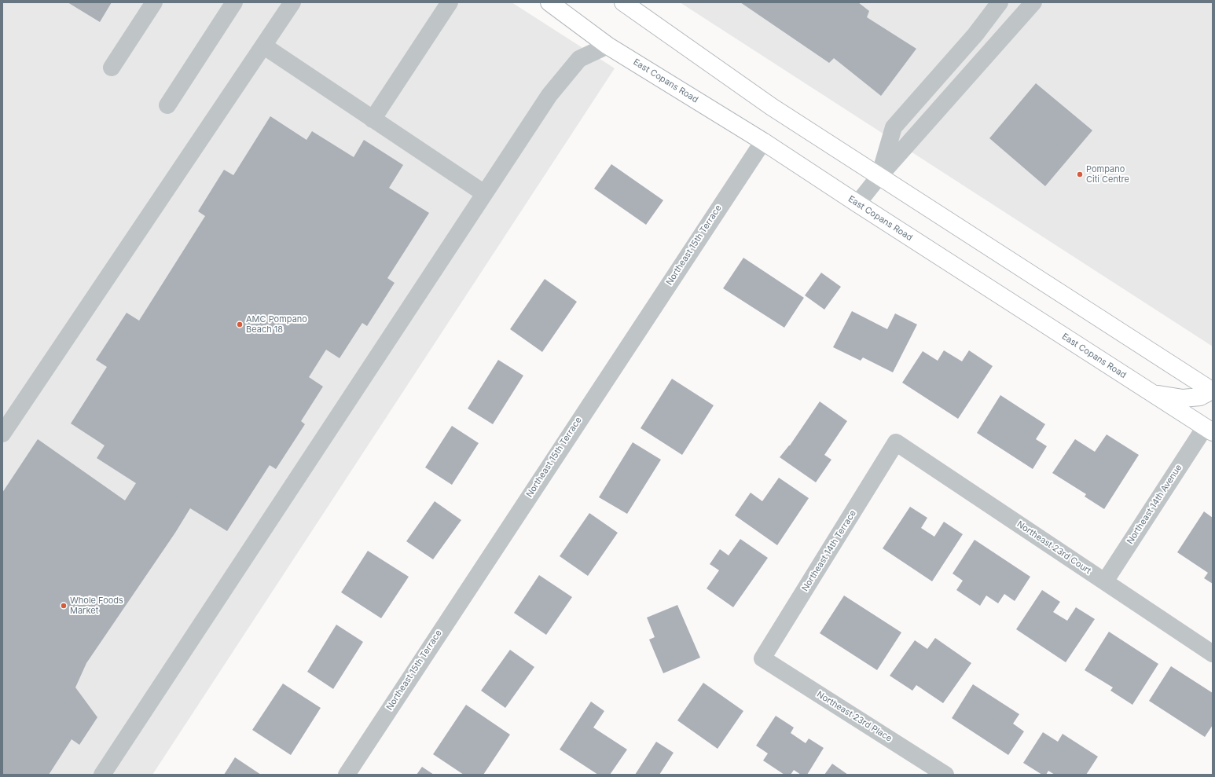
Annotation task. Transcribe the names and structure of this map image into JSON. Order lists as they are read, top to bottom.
{
  "streets": {
    "main road": ["East Copans Road"],
    "street": [
      "Northeast 15th Terrace",
      "Northeast 14th Avenue",
      "Northeast 23rd Court",
      "Northeast 14th Terrace",
      "Northeast 23rd Place"
    ]
  },
  "crossings": [
    ["East Copans Road", "Northeast 15th Terrace"],
    ["East Copans Road", "Northeast 14th Avenue"],
    ["Northeast 14th Avenue", "Northeast 23rd Court"],
    ["Northeast 23rd Court", "Northeast 14th Terrace"],
    ["Northeast 14th Terrace", "Northeast 23rd Place"]
  ],
  "places": ["Pompano Citi Centre", "AMC Pompano Beach 18", "Whole Foods Market"]
}
